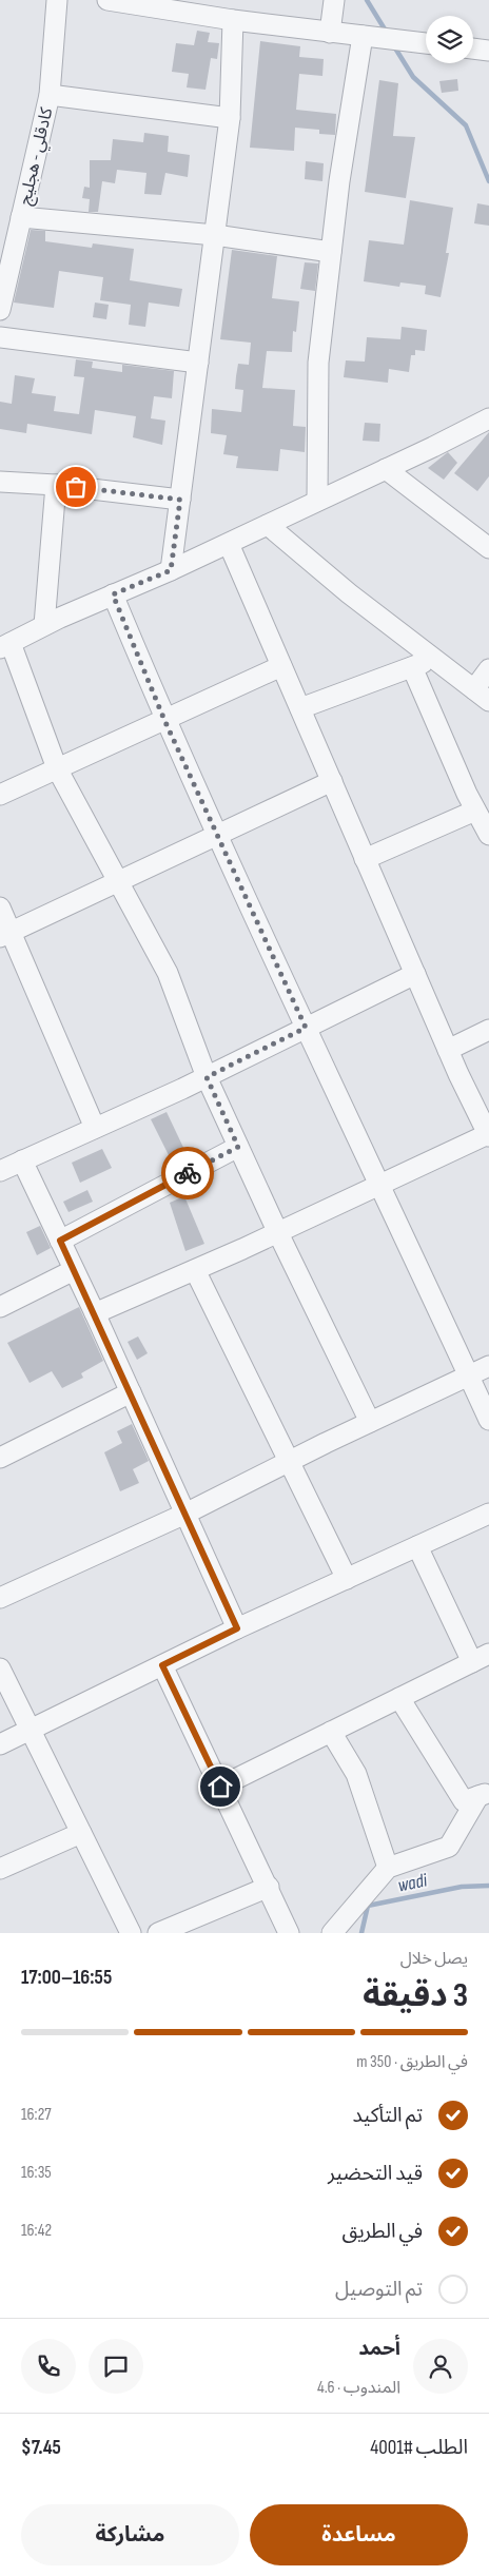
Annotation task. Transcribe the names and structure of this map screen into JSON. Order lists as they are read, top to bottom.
{
  "streets": {
    "street": ["كادقلي - هجليج"]
  },
  "water": ["wadi"],
  "page": {
    "heading": ["3 دقيقة", "يصل خلال", "16:55–17:00"],
    "panel": [
      "أحمد",
      "المندوب · 4.6",
      "الطلب #4001",
      "$7.45"
    ],
    "bar": "في الطريق · 350 m",
    "list": [
      ["تم التأكيد", "16:27"],
      ["قيد التحضير", "16:35"],
      ["في الطريق", "16:42"],
      "تم التوصيل"
    ],
    "buttons": ["مساعدة", "مشاركة"]
  }
}
